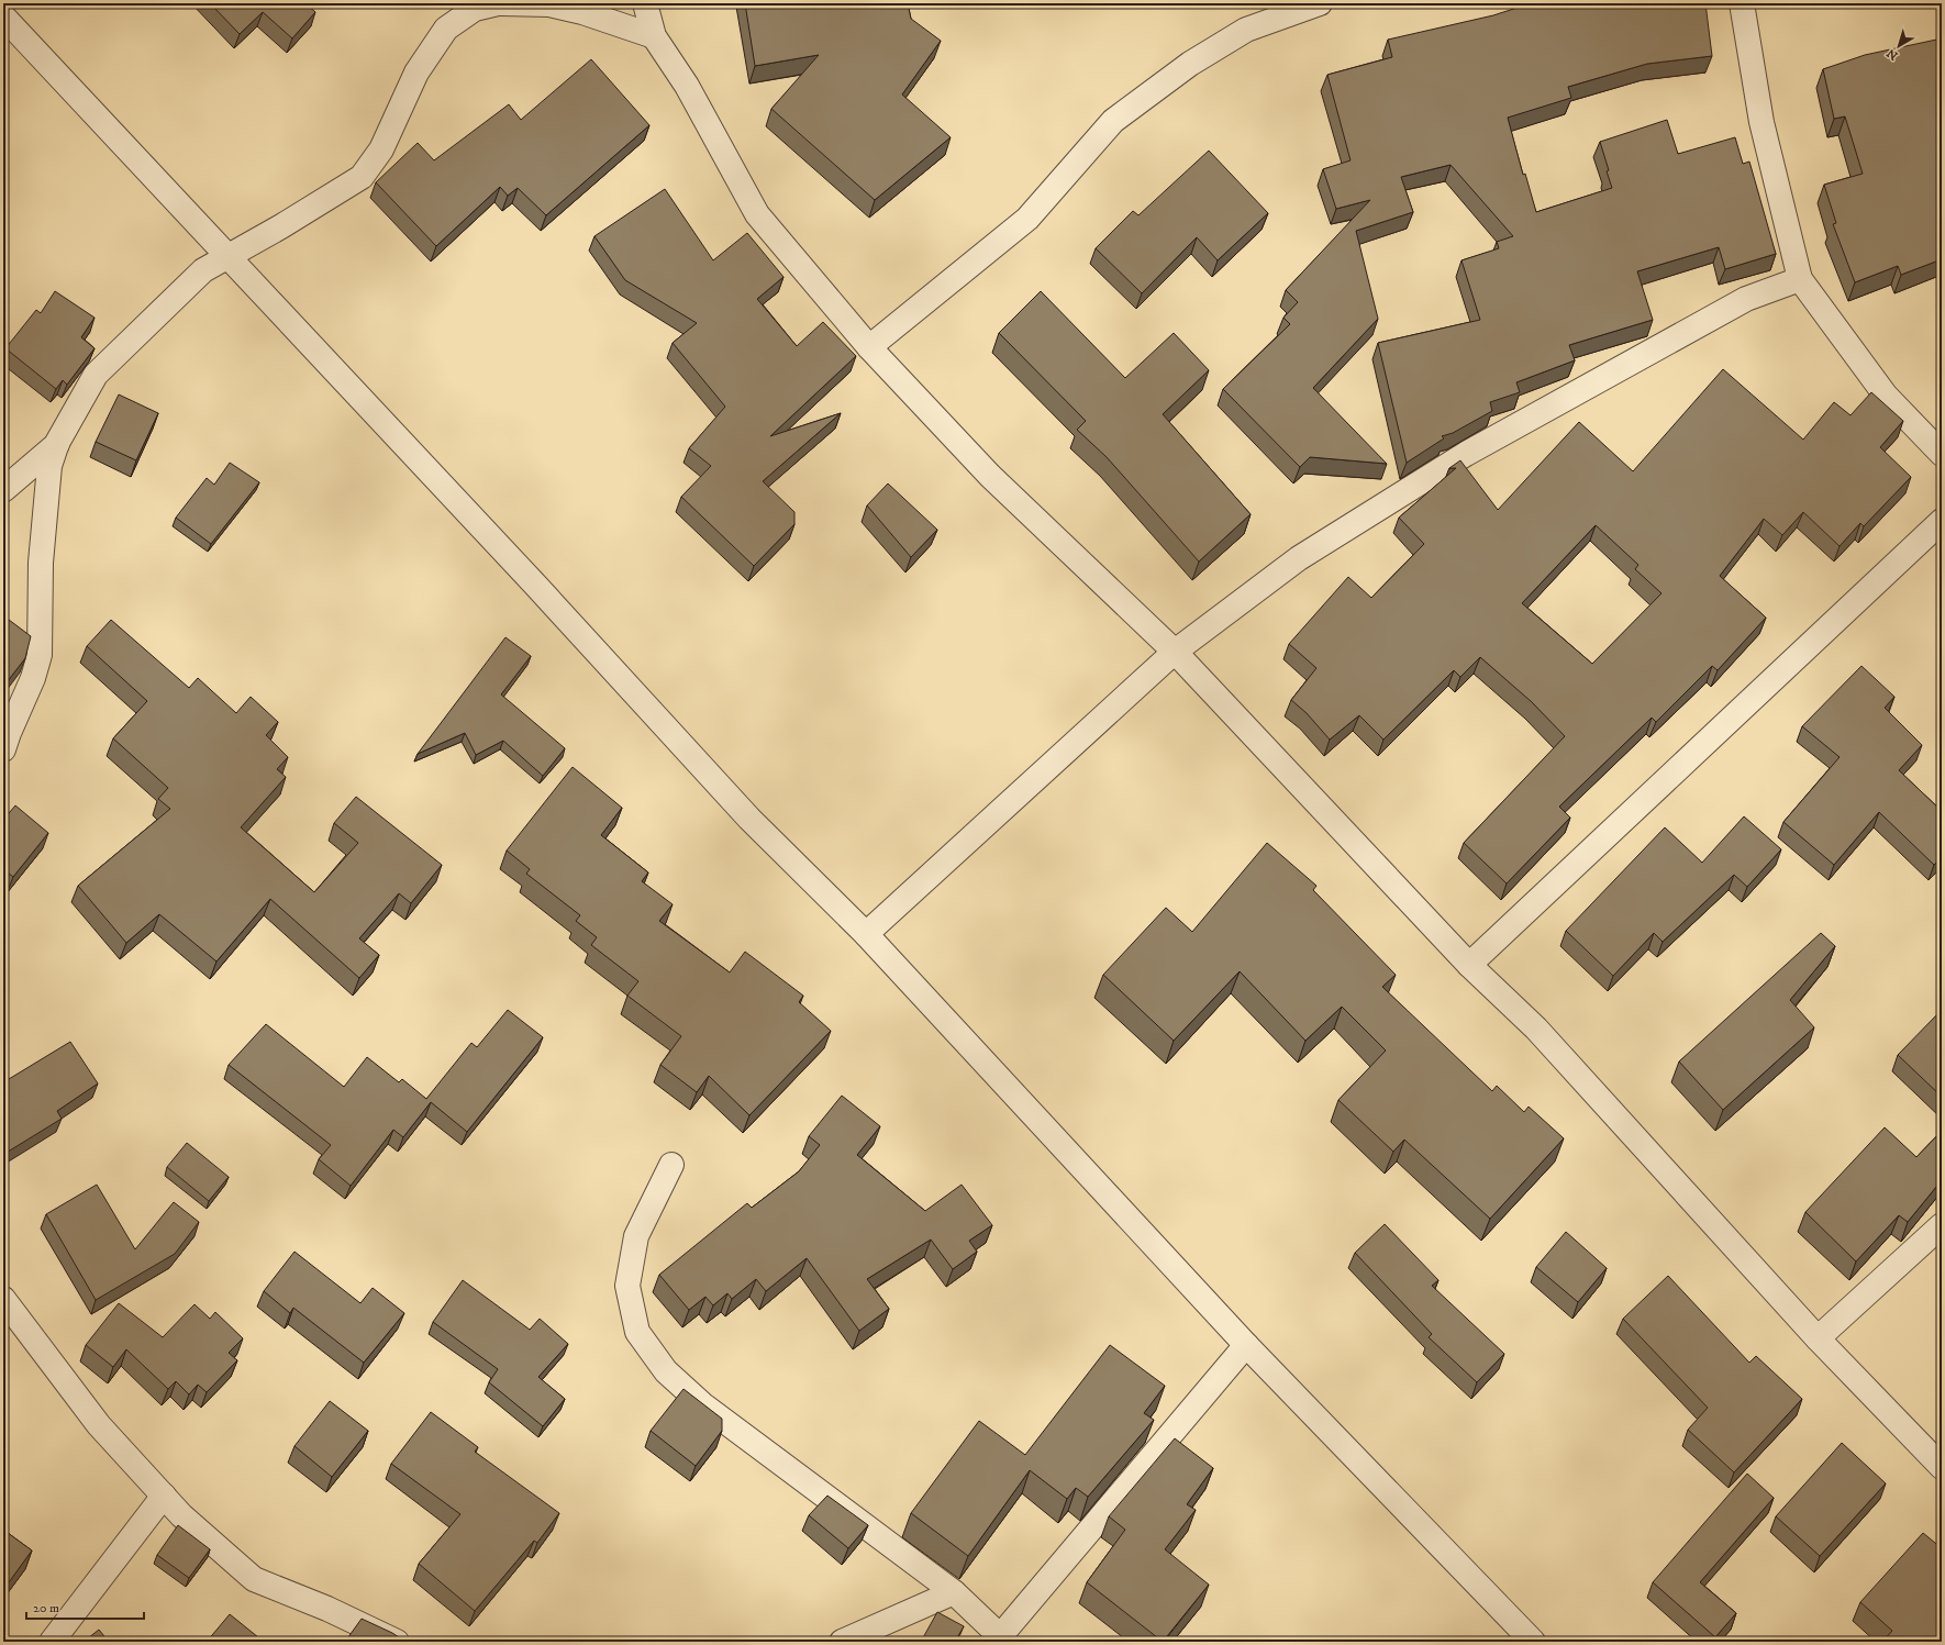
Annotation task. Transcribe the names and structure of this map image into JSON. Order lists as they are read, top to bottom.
{
  "scale_bar": "20 m",
  "north": "bottom left"
}
